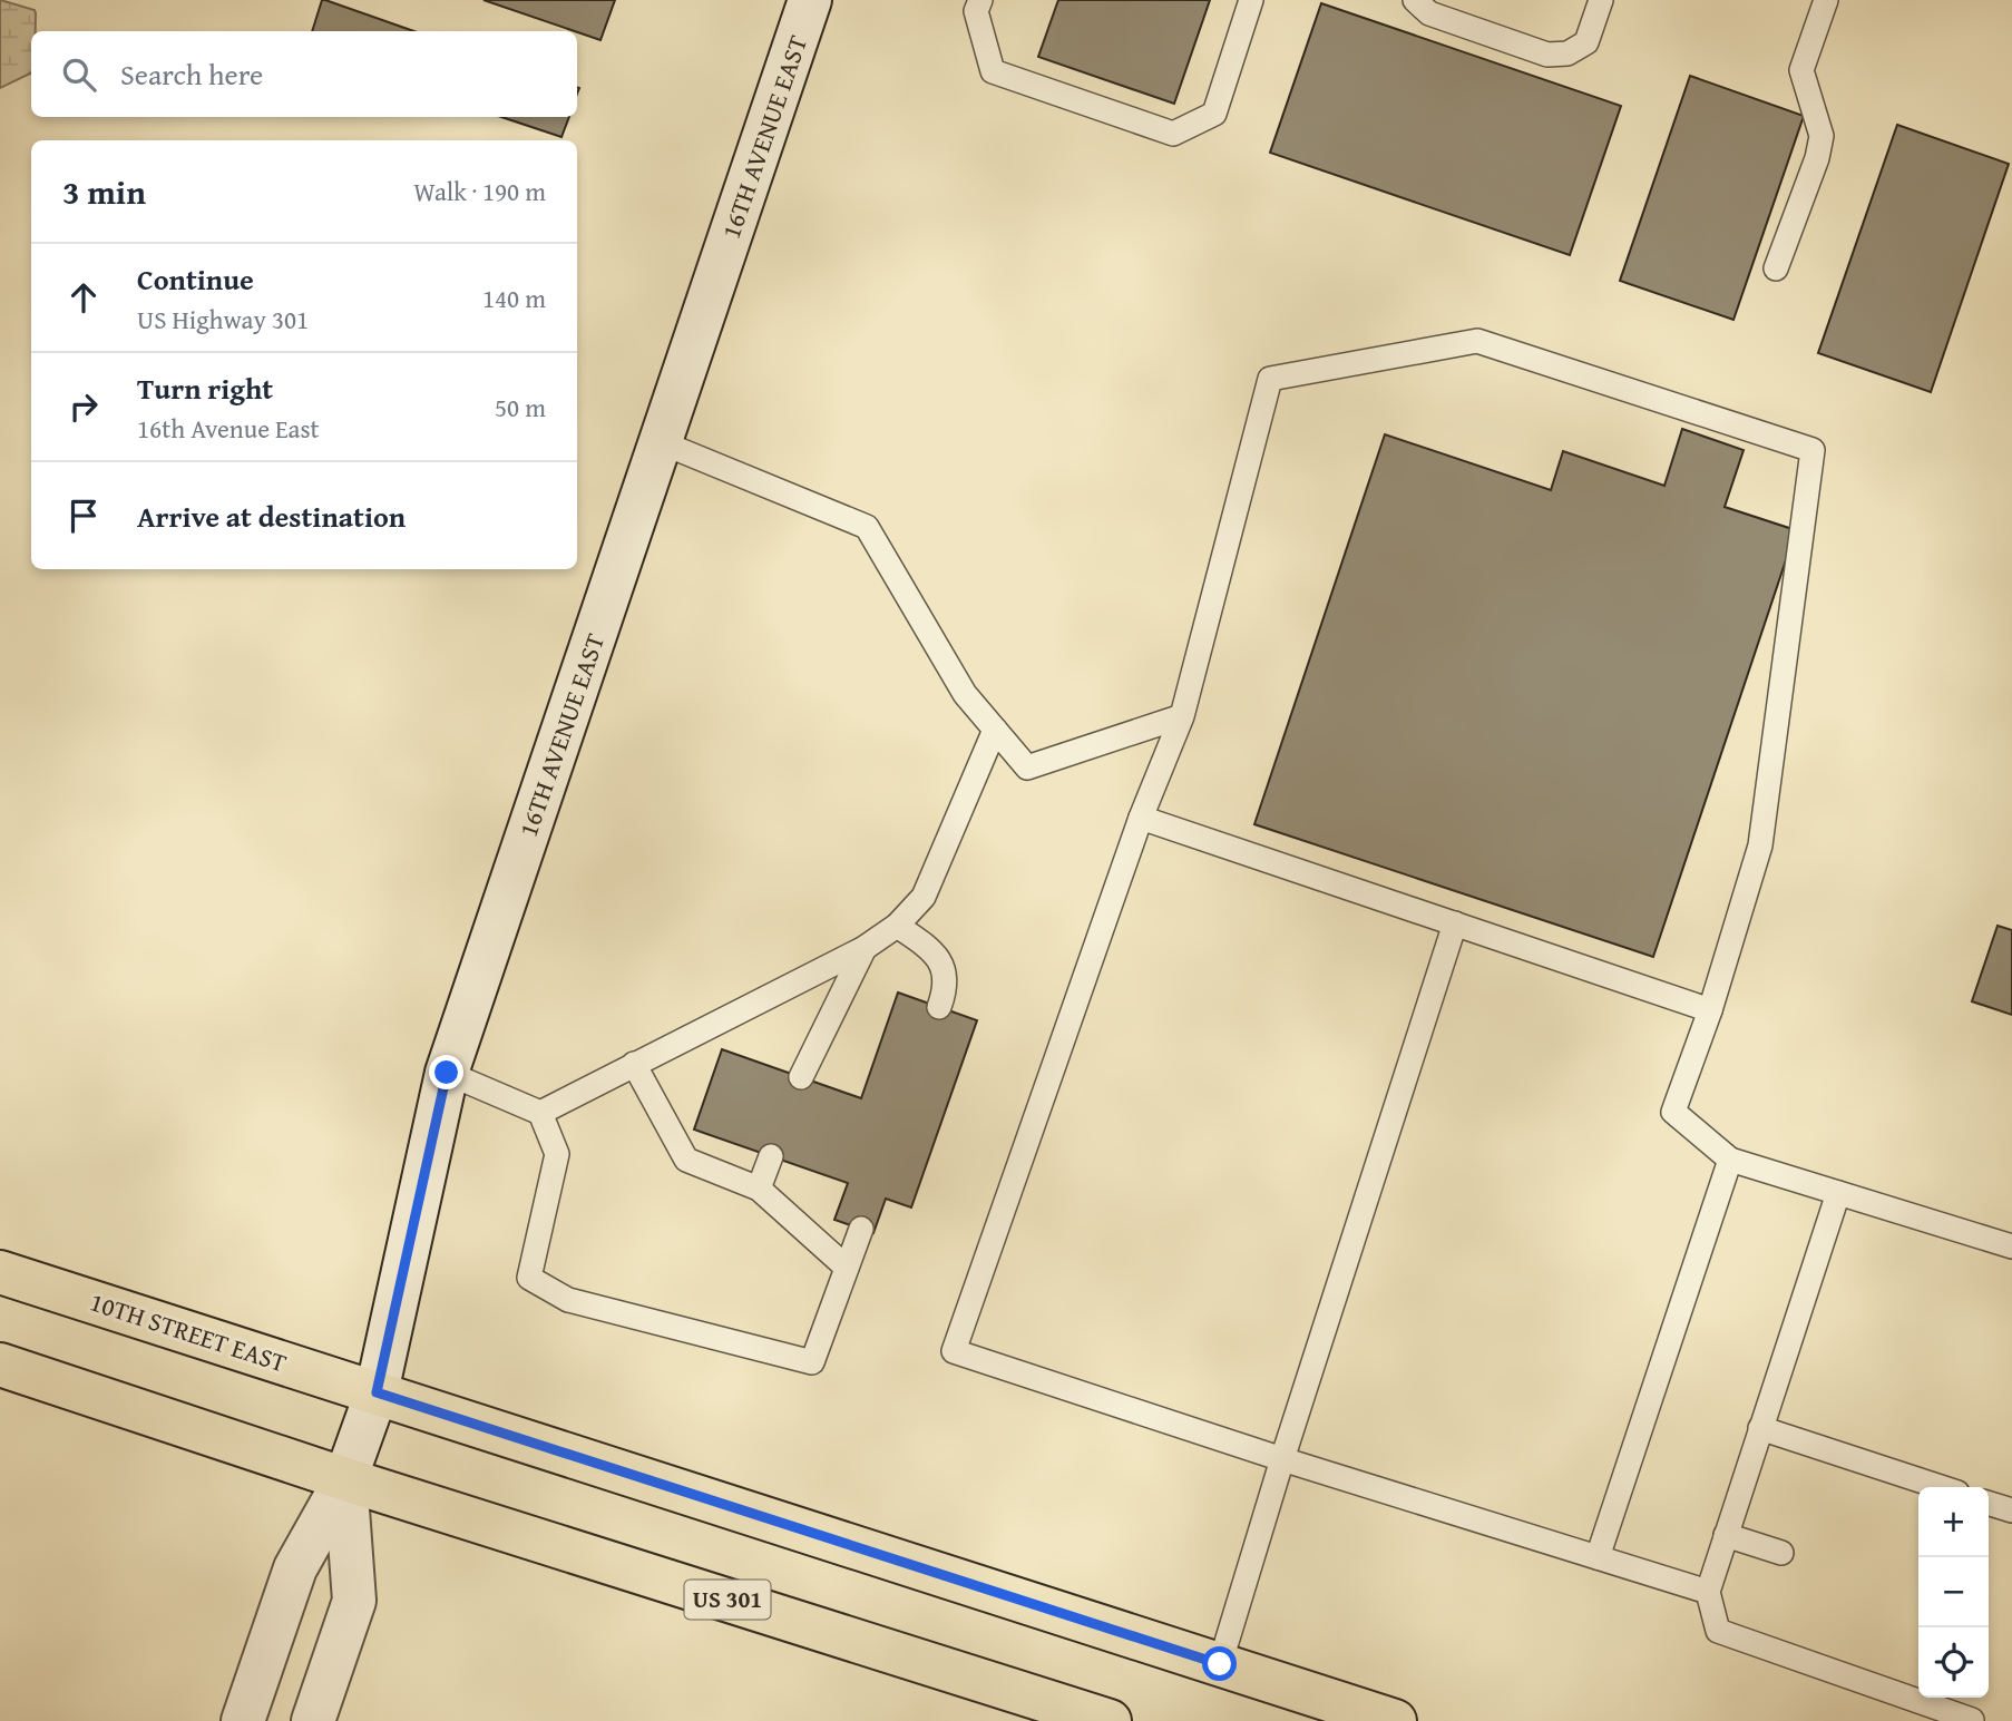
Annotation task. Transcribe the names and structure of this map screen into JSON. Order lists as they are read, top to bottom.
{
  "streets": {
    "main road": ["10TH STREET EAST", "US 301"],
    "street": ["16TH AVENUE EAST"]
  },
  "crossings": [
    ["16TH AVENUE EAST", "10TH STREET EAST"],
    ["16TH AVENUE EAST", "US 301"]
  ],
  "page": {
    "search": "Search here",
    "heading": ["3 min", "Walk · 190 m"],
    "list": [
      ["Continue", "US Highway 301", "140 m"],
      ["Turn right", "16th Avenue East", "50 m"],
      "Arrive at destination"
    ],
    "map_buttons": ["+", "−"]
  }
}
